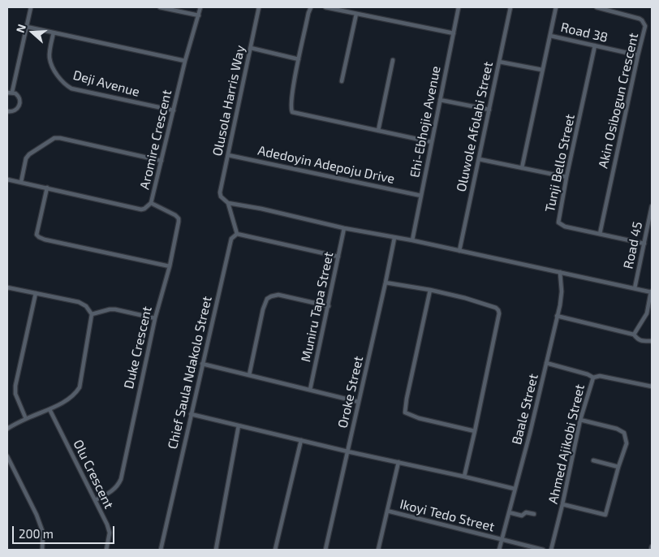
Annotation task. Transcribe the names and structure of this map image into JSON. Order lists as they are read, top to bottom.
{
  "streets": {
    "street": [
      "Road 38",
      "Deji Avenue",
      "Olusola Harris Way",
      "Akin Osibogun Crescent",
      "Ehi-Ebhojie Avenue",
      "Oluwole Afolabi Street",
      "Aromire Crescent",
      "Tunji Bello Street",
      "Adedoyin Adepoju Drive",
      "Road 45",
      "Muniru Tapa Street",
      "Duke Crescent",
      "Chief Saula Ndakolo Street",
      "Oroke Street",
      "Baale Street",
      "Ahmed Ajikobi Street",
      "Olu Crescent",
      "Ikoyi Tedo Street"
    ]
  },
  "crossings": [
    ["Road 38", "Akin Osibogun Crescent"],
    ["Road 38", "Tunji Bello Street"],
    ["Deji Avenue", "Aromire Crescent"],
    ["Olusola Harris Way", "Adedoyin Adepoju Drive"],
    ["Akin Osibogun Crescent", "Tunji Bello Street"],
    ["Ehi-Ebhojie Avenue", "Adedoyin Adepoju Drive"],
    ["Aromire Crescent", "Duke Crescent"],
    ["Tunji Bello Street", "Road 45"],
    ["Duke Crescent", "Olu Crescent"],
    ["Baale Street", "Ikoyi Tedo Street"]
  ],
  "scale_bar": "200 m",
  "north": "left"
}
